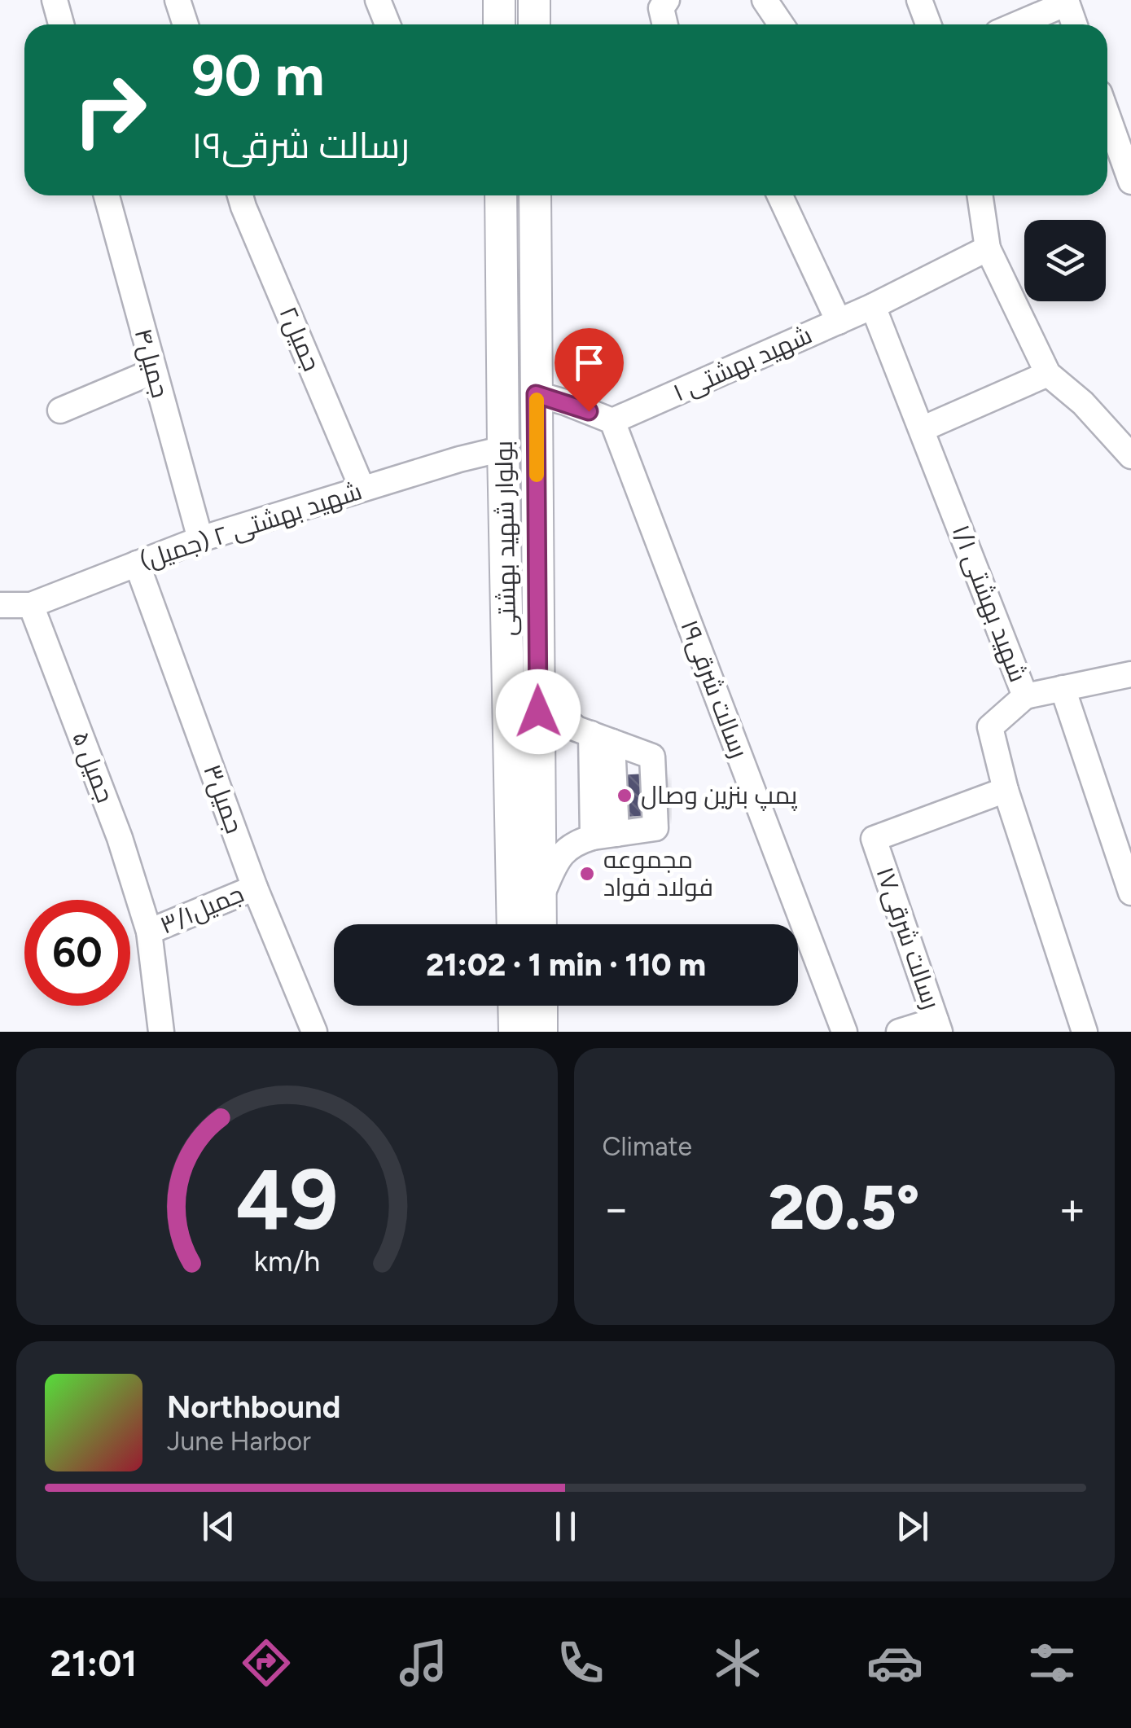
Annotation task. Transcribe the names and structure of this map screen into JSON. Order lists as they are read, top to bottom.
{
  "streets": {
    "main road": ["بولوار شهید بهشتی"],
    "street": [
      "جمیل۲",
      "جمیل۴",
      "شهید بهشتی ۱",
      "شهید بهشتی ۲ (جمیل)",
      "شهید بهشتی ۱/۱",
      "رسالت شرقی۱۹",
      "جمیل ۵",
      "جمیل۳",
      "جمیل۳/۱",
      "رسالت شرقی۱۷"
    ]
  },
  "crossings": [
    ["جمیل۲", "شهید بهشتی ۲ (جمیل)"],
    ["جمیل۴", "شهید بهشتی ۲ (جمیل)"],
    ["شهید بهشتی ۱", "شهید بهشتی ۱/۱"],
    ["شهید بهشتی ۱", "رسالت شرقی۱۹"],
    ["شهید بهشتی ۲ (جمیل)", "بولوار شهید بهشتی"],
    ["شهید بهشتی ۲ (جمیل)", "جمیل ۵"],
    ["شهید بهشتی ۲ (جمیل)", "جمیل۳"],
    ["شهید بهشتی ۱/۱", "رسالت شرقی۱۷"],
    ["جمیل ۵", "جمیل۳/۱"],
    ["جمیل۳", "جمیل۳/۱"]
  ],
  "places": ["پمپ بنزین وصال", "مجموعه فولاد فواد"],
  "page": {
    "turn": ["90 m", "رسالت شرقی۱۹"],
    "limit": "60",
    "trip": "21:02 · 1 min · 110 m",
    "tile": "Climate",
    "heat": ["−", "20.5°", "+"],
    "song": ["Northbound", "June Harbor"],
    "tabs": "21:01",
    "gauge": ["49", "km/h"]
  }
}
